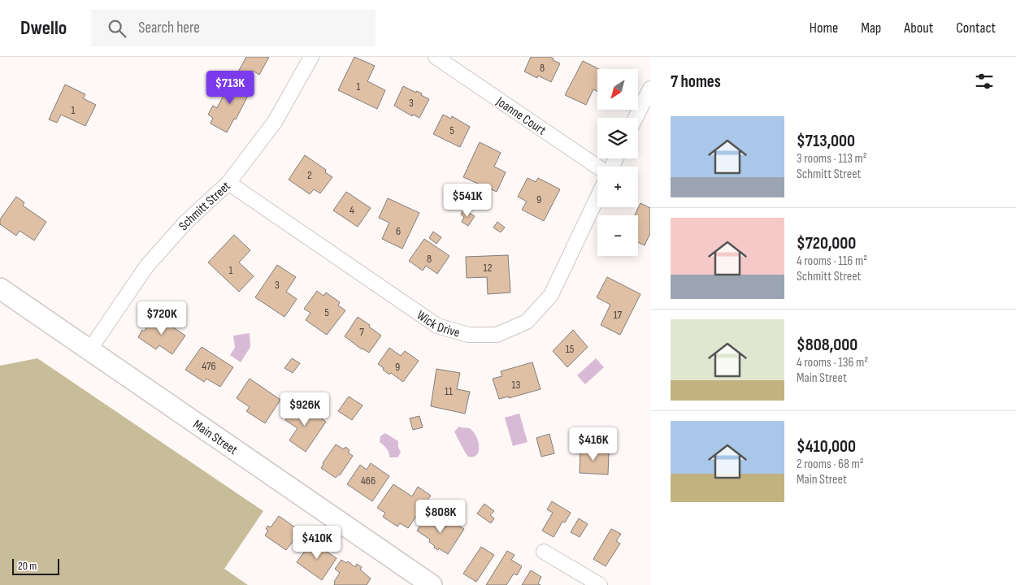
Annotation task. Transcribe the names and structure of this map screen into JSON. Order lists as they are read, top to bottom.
{
  "streets": {
    "main road": ["Main Street"],
    "street": ["Joanne Court", "Schmitt Street", "Wick Drive"]
  },
  "crossings": [
    ["Schmitt Street", "Wick Drive"],
    ["Schmitt Street", "Main Street"]
  ],
  "house_numbers": [
    "8",
    "1",
    "3",
    "1",
    "5",
    "2",
    "9",
    "4",
    "6",
    "8",
    "12",
    "1",
    "3",
    "5",
    "17",
    "7",
    "15",
    "476",
    "9",
    "13",
    "11",
    "466"
  ],
  "scale_bar": "20 m",
  "north": "bottom left",
  "page": {
    "header": "Dwello",
    "search": "Search here",
    "nav": [
      "Home",
      "Map",
      "About",
      "Contact"
    ],
    "heading": "7 homes",
    "map_buttons": ["+", "−"],
    "price": [
      "$713K",
      "$541K",
      "$720K",
      "$926K",
      "$416K",
      "$808K",
      "$410K"
    ],
    "list": [
      {
        "name": "$713,000",
        "note": "3 rooms · 113 m² · Schmitt Street"
      },
      {
        "name": "$720,000",
        "note": "4 rooms · 116 m² · Schmitt Street"
      },
      {
        "name": "$808,000",
        "note": "4 rooms · 136 m² · Main Street"
      },
      {
        "name": "$410,000",
        "note": "2 rooms · 68 m² · Main Street"
      }
    ],
    "scale": "20 m"
  }
}
